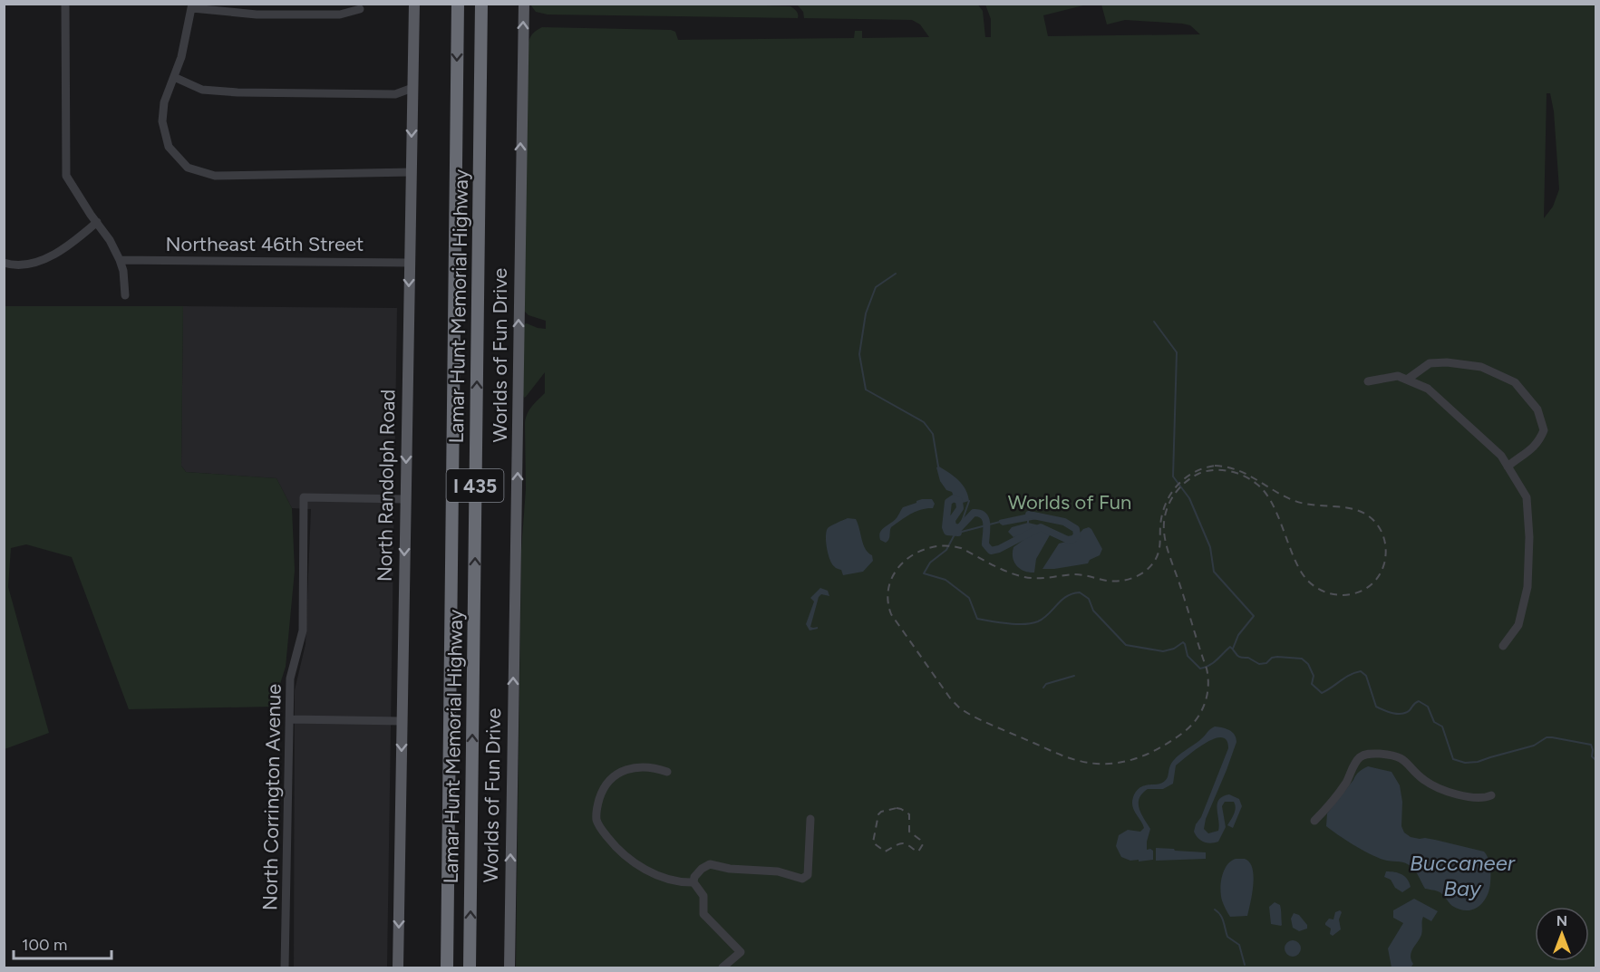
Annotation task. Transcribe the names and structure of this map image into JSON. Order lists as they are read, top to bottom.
{
  "streets": {
    "highway": ["Lamar Hunt Memorial Highway", "I 435"],
    "main road": ["Worlds of Fun Drive", "North Randolph Road"],
    "street": ["Northeast 46th Street", "North Corrington Avenue"]
  },
  "crossings": [
    ["Northeast 46th Street", "North Randolph Road"],
    ["North Randolph Road", "North Corrington Avenue"]
  ],
  "one_way": ["Worlds of Fun Drive", "North Randolph Road"],
  "water": ["Buccaneer Bay"],
  "parks": ["Worlds of Fun"],
  "scale_bar": "100 m",
  "north": "top"
}
